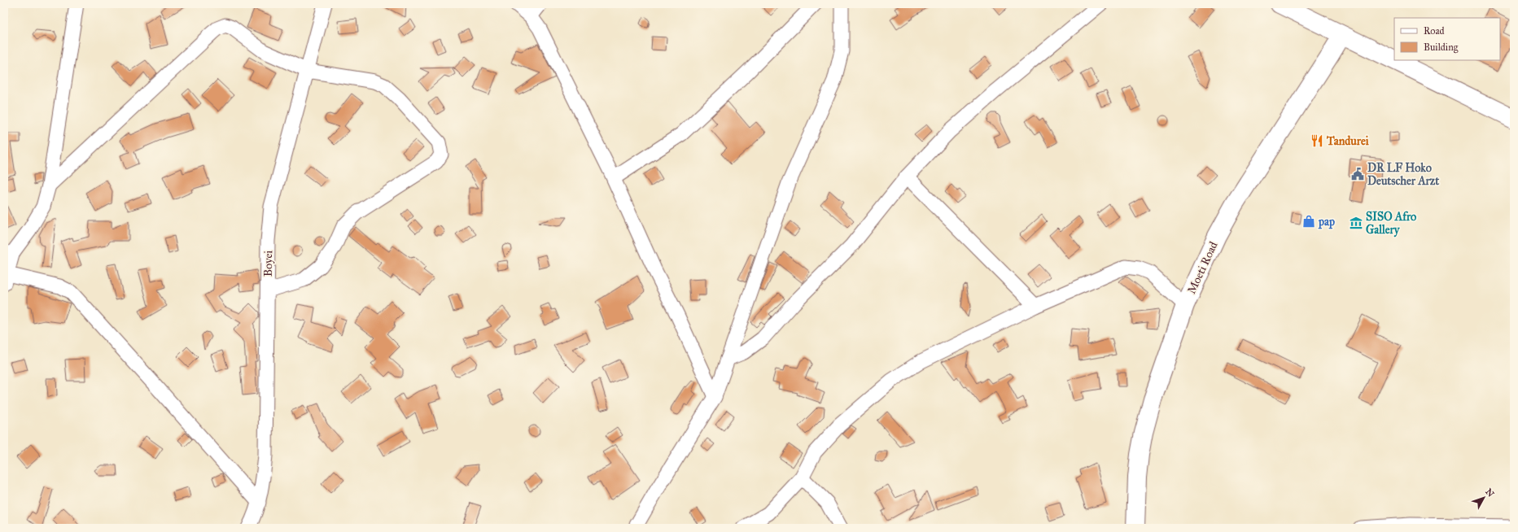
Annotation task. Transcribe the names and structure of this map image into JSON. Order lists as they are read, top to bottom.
{
  "streets": {
    "street": ["Boyei", "Moeti Road"]
  },
  "places": {
    "restaurant": ["Tandurei"],
    "public building": ["DR LF Hoko Deutscher Arzt"],
    "shop": ["pap"],
    "museum": ["SISO Afro Gallery"]
  },
  "legend": ["Road", "Building"],
  "north": "top right"
}
